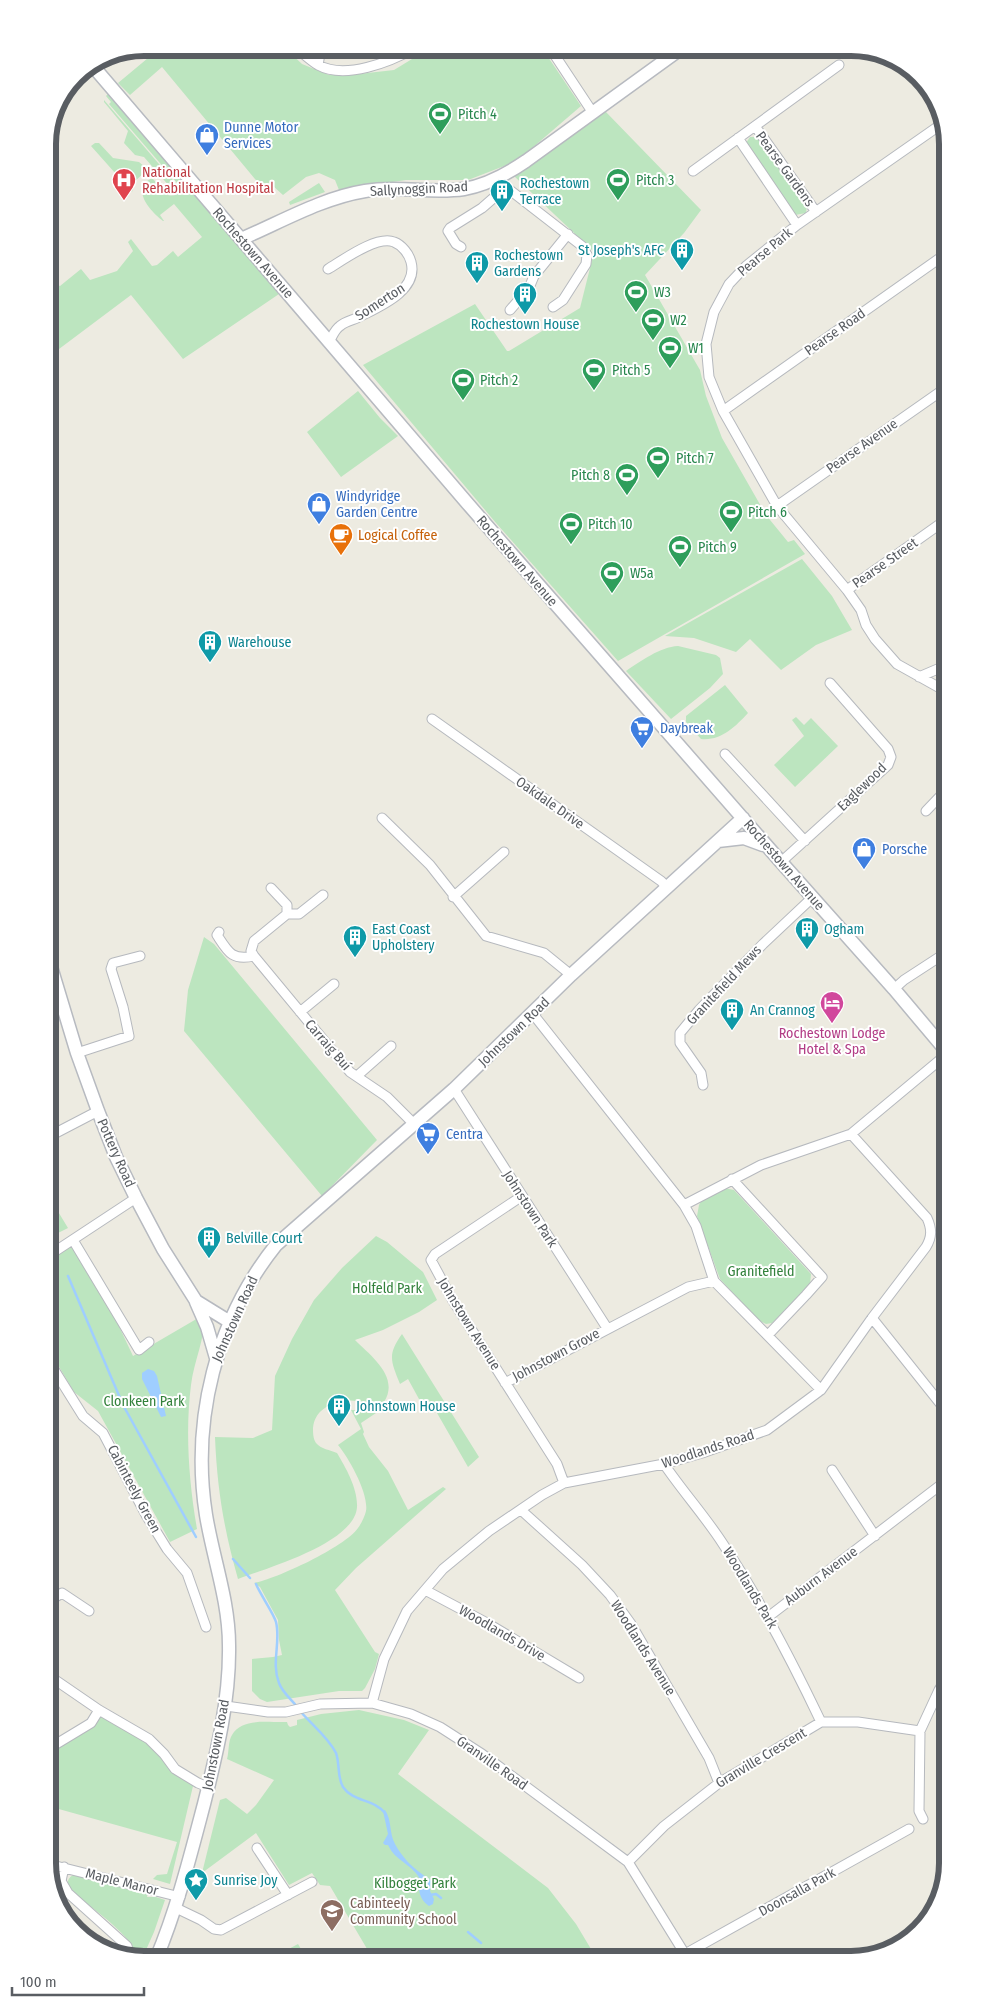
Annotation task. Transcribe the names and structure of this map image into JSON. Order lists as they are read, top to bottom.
{
  "streets": {
    "street": [
      "Pearse Gardens",
      "Sallynoggin Road",
      "Pearse Park",
      "Rochestown Avenue",
      "Somerton",
      "Pearse Road",
      "Pearse Avenue",
      "Pearse Street",
      "Eaglewood",
      "Oakdale Drive",
      "Granitefield Mews",
      "Johnstown Road",
      "Carraig Buí",
      "Pottery Road",
      "Johnstown Park",
      "Johnstown Avenue",
      "Johnstown Grove",
      "Woodlands Road",
      "Cabinteely Green",
      "Auburn Avenue",
      "Woodlands Park",
      "Woodlands Drive",
      "Woodlands Avenue",
      "Granville Crescent",
      "Granville Road",
      "Maple Manor",
      "Doonsalla Park"
    ]
  },
  "crossings": [
    ["Pearse Gardens", "Pearse Park"],
    ["Sallynoggin Road", "Rochestown Avenue"],
    ["Pearse Park", "Pearse Road"],
    ["Pearse Park", "Pearse Avenue"],
    ["Pearse Park", "Pearse Street"],
    ["Rochestown Avenue", "Somerton"],
    ["Rochestown Avenue", "Eaglewood"],
    ["Rochestown Avenue", "Granitefield Mews"],
    ["Rochestown Avenue", "Johnstown Road"],
    ["Oakdale Drive", "Johnstown Road"],
    ["Johnstown Road", "Pottery Road"],
    ["Johnstown Road", "Johnstown Park"],
    ["Johnstown Road", "Granville Road"],
    ["Johnstown Road", "Maple Manor"],
    ["Johnstown Park", "Johnstown Avenue"],
    ["Johnstown Park", "Johnstown Grove"],
    ["Johnstown Avenue", "Johnstown Grove"],
    ["Johnstown Avenue", "Woodlands Road"],
    ["Woodlands Road", "Woodlands Park"],
    ["Woodlands Road", "Woodlands Drive"],
    ["Woodlands Road", "Woodlands Avenue"],
    ["Woodlands Road", "Granville Road"],
    ["Auburn Avenue", "Woodlands Park"],
    ["Woodlands Park", "Granville Crescent"],
    ["Woodlands Avenue", "Granville Crescent"],
    ["Granville Crescent", "Granville Road"]
  ],
  "parks": [
    "Granitefield",
    "Holfeld Park",
    "Clonkeen Park",
    "Kilbogget Park"
  ],
  "places": {
    "sports": [
      "Pitch 4",
      "Pitch 3",
      "W3",
      "W2",
      "W1",
      "Pitch 5",
      "Pitch 2",
      "Pitch 7",
      "Pitch 8",
      "Pitch 6",
      "Pitch 10",
      "Pitch 9",
      "W5a"
    ],
    "shop": ["Dunne Motor Services", "Windyridge Garden Centre", "Porsche"],
    "hospital": ["National Rehabilitation Hospital"],
    "building": [
      "Rochestown Terrace",
      "St Joseph's AFC",
      "Rochestown Gardens",
      "Rochestown House",
      "Warehouse",
      "Ogham",
      "East Coast Upholstery",
      "An Crannog",
      "Belville Court",
      "Johnstown House"
    ],
    "cafe": ["Logical Coffee"],
    "supermarket": ["Daybreak", "Centra"],
    "hotel": ["Rochestown Lodge Hotel & Spa"],
    "place": ["Sunrise Joy"],
    "school or university": ["Cabinteely Community School"]
  },
  "scale_bar": "100 m"
}
